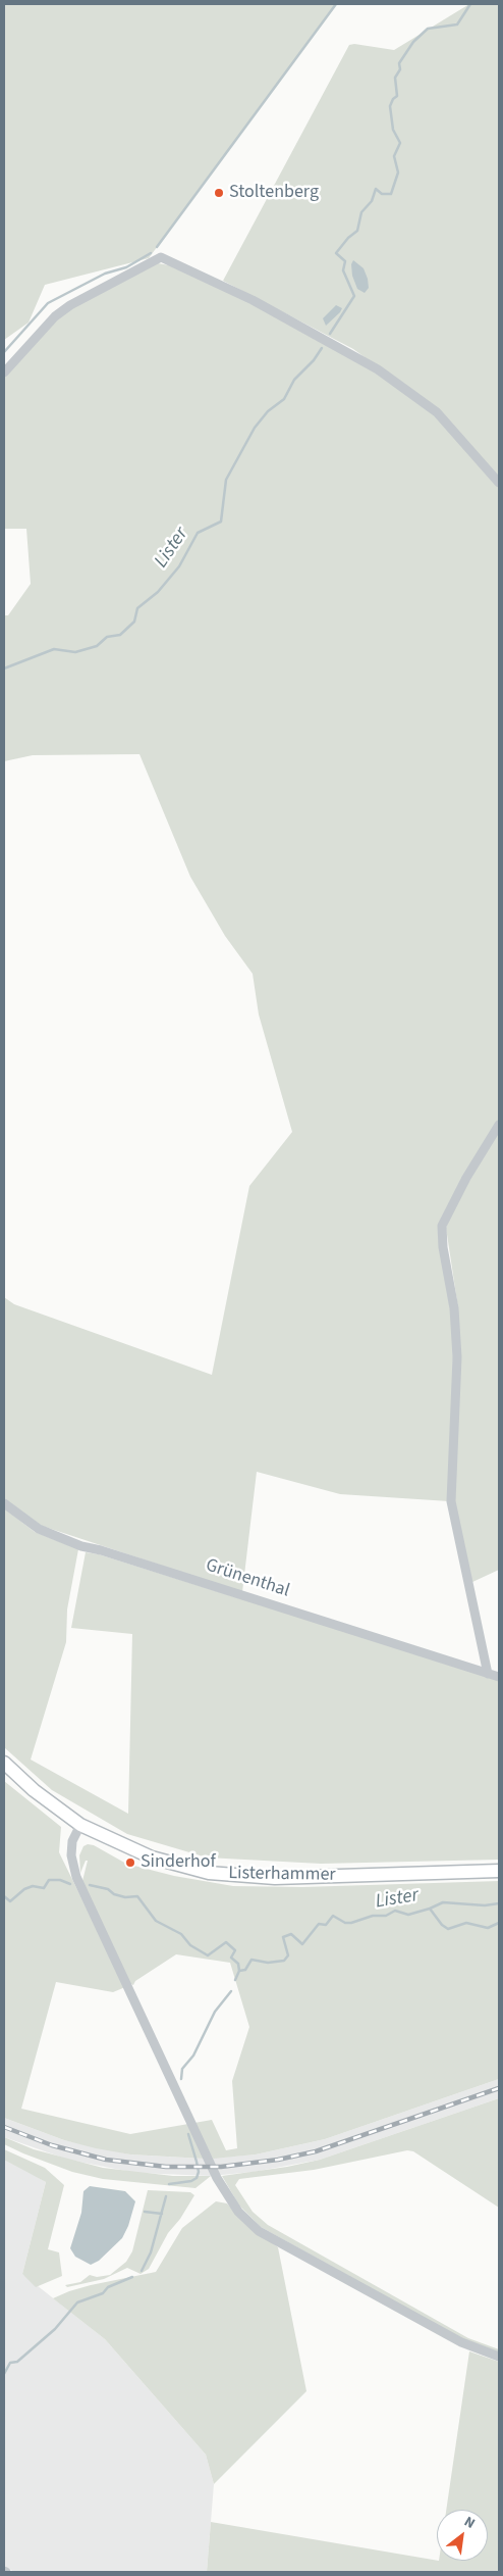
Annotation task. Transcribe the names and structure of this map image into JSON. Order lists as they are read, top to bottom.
{
  "streets": {
    "main road": ["Listerhammer"],
    "street": ["Grünenthal"]
  },
  "water": ["Lister"],
  "places": ["Stoltenberg", "Sinderhof"],
  "north": "top right"
}
